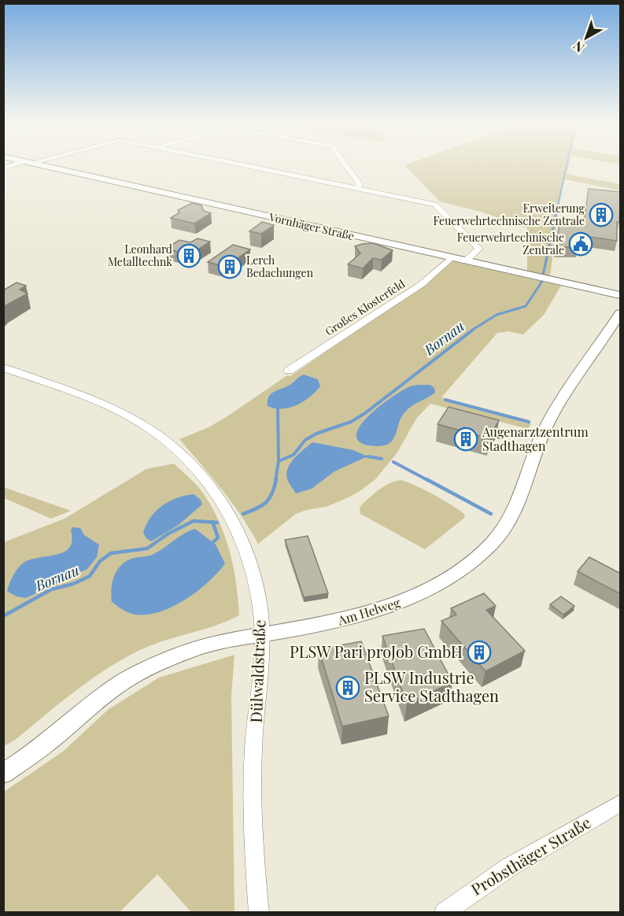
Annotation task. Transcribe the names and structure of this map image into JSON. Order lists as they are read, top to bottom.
{
  "streets": {
    "main road": ["Vornhäger Straße", "Am Helweg"],
    "street": ["Großes Klosterfeld", "Dülwaldstraße", "Probsthäger Straße"]
  },
  "crossings": [
    ["Vornhäger Straße", "Großes Klosterfeld"],
    ["Am Helweg", "Dülwaldstraße"]
  ],
  "water": ["Bornau"],
  "places": {
    "building": [
      "Erweiterung Feuerwehrtechnische Zentrale",
      "Leonhard Metalltechnk",
      "Lerch Bedachungen",
      "Augenarztzentrum Stadthagen",
      "PLSW Pari proJob GmbH",
      "PLSW Industrie Service Stadthagen"
    ],
    "public building": ["Feuerwehrtechnische Zentrale"]
  },
  "north": "bottom left"
}
